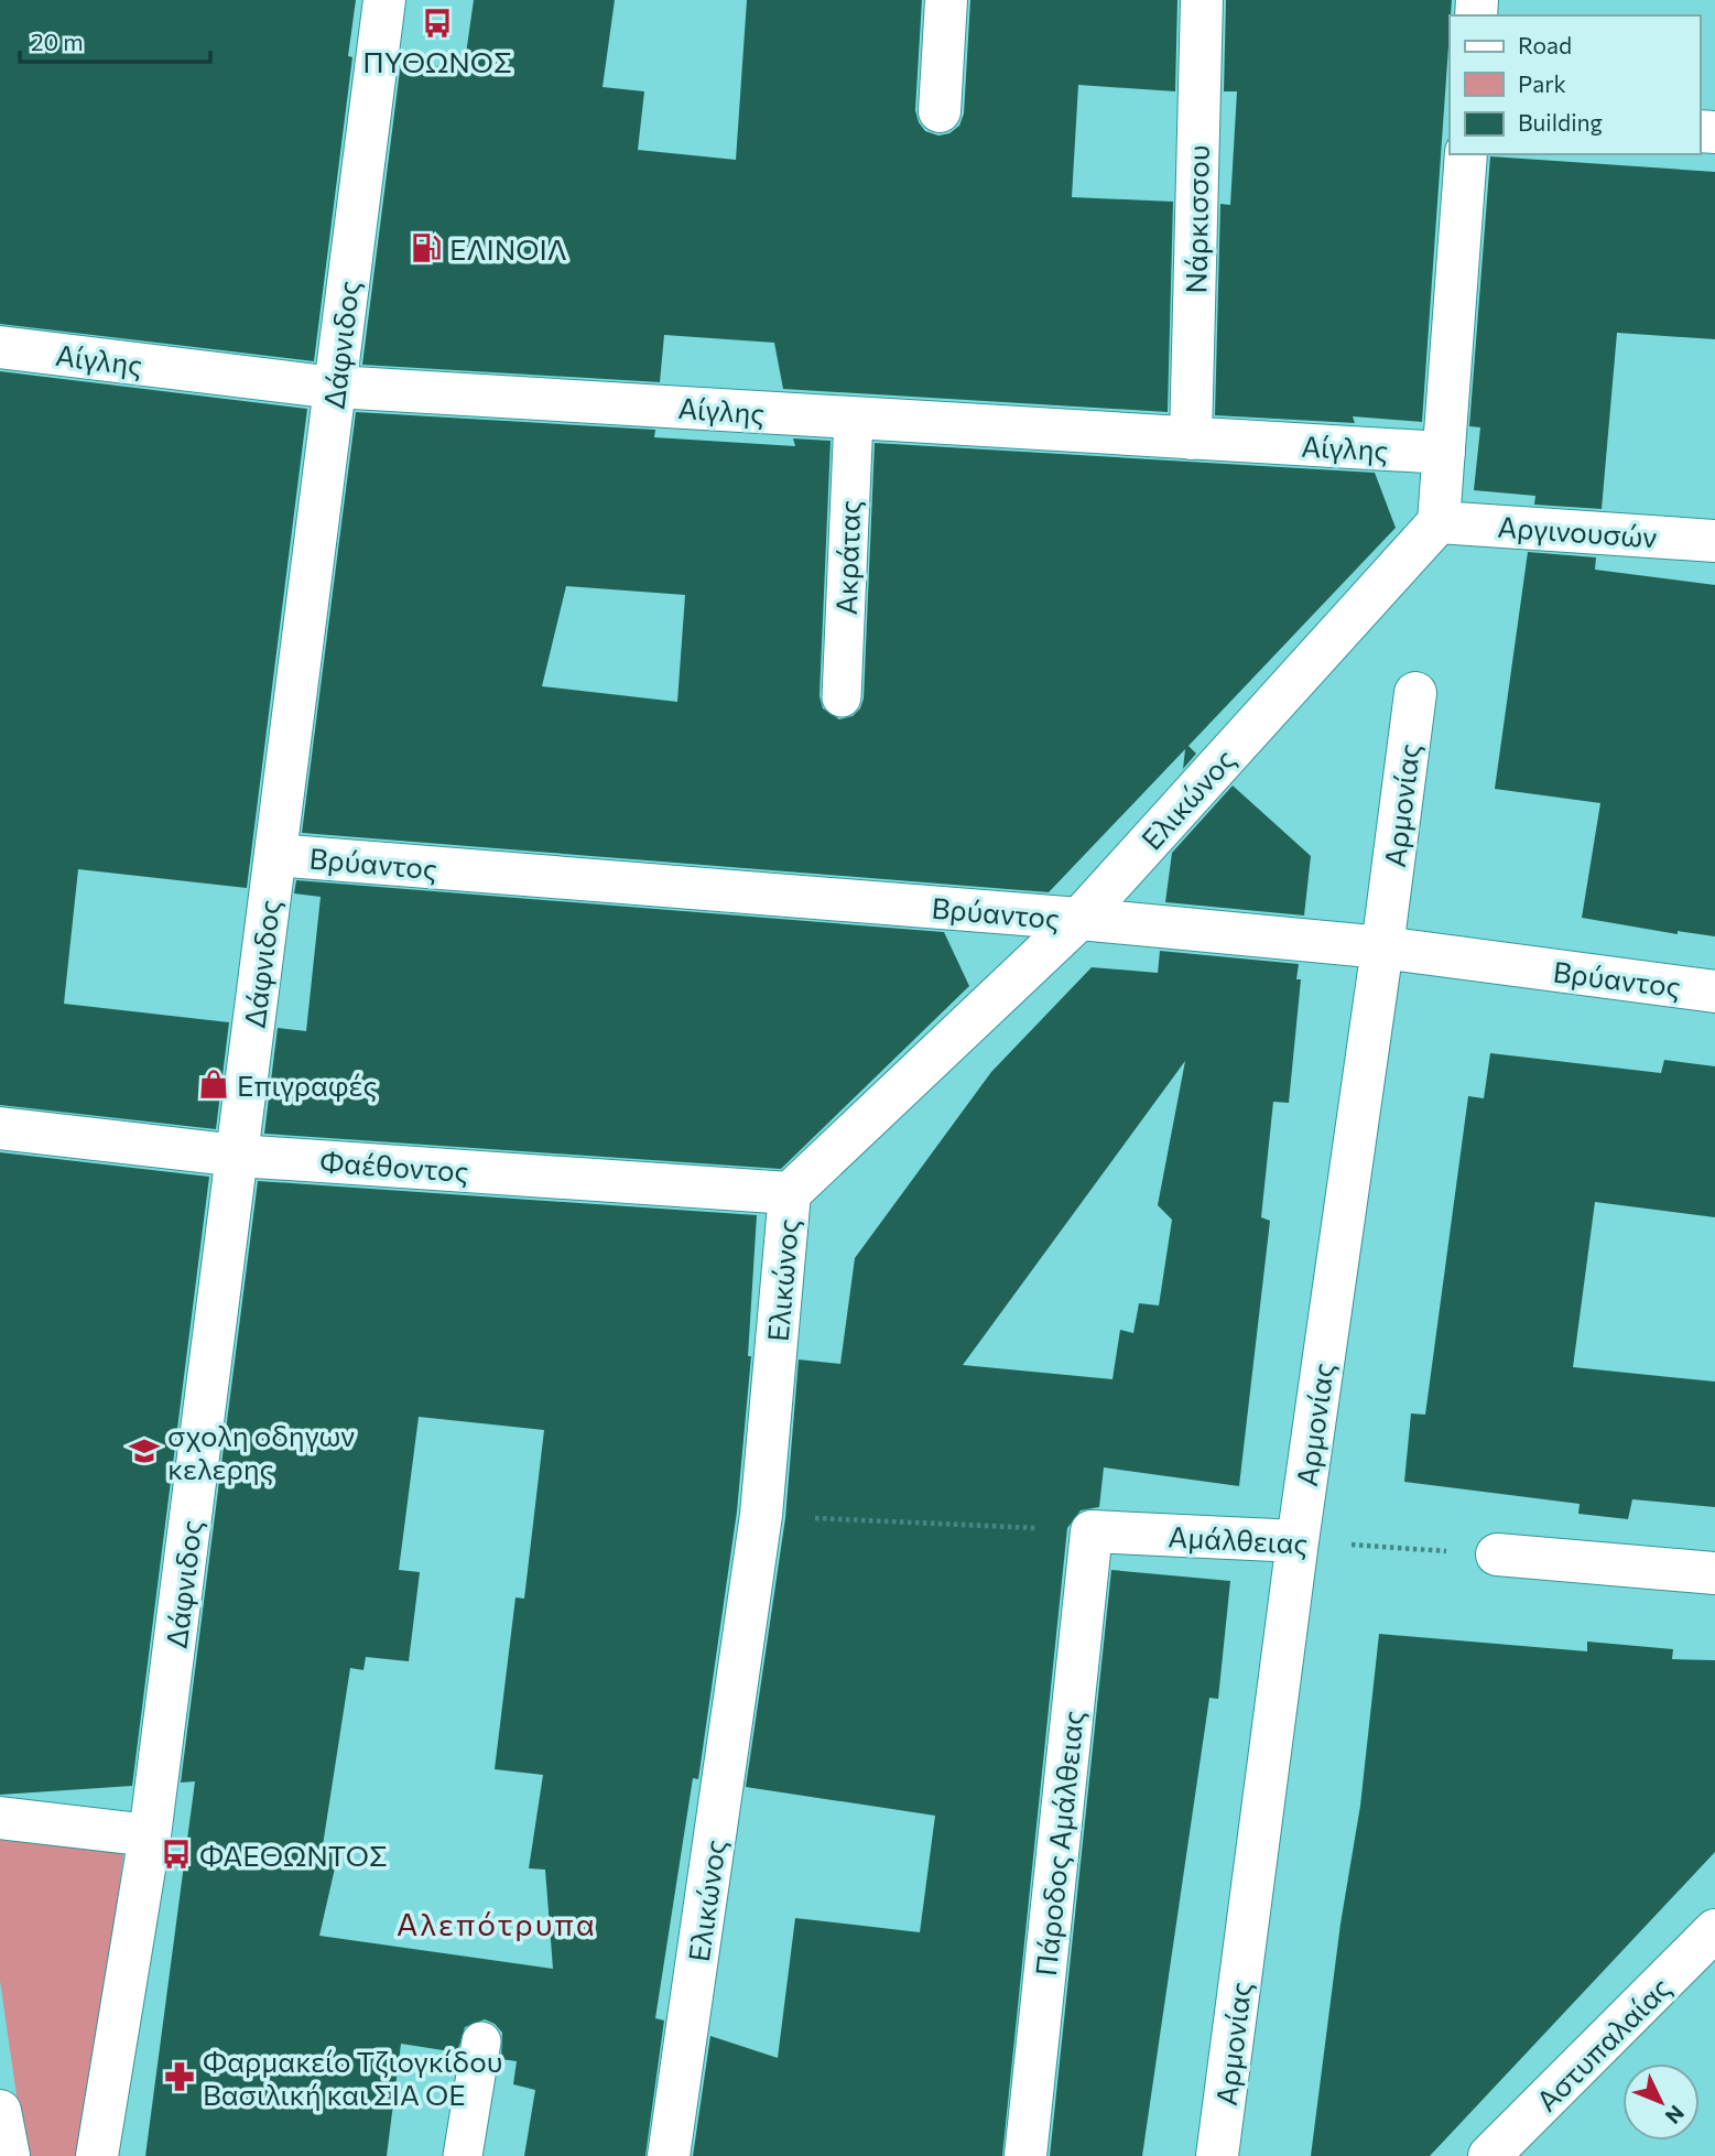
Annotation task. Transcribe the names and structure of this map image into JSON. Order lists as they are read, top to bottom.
{
  "streets": {
    "street": [
      "Νάρκισσου",
      "Δάφνιδος",
      "Αίγλης",
      "Αργινουσών",
      "Ελικώνος",
      "Αρμονίας",
      "Βρύαντος",
      "Φαέθοντος",
      "Αμάλθειας",
      "Πάροδος Αμάλθειας",
      "Αστυπαλαίας"
    ],
    "lane": ["Ακράτας"]
  },
  "crossings": [
    ["Νάρκισσου", "Αίγλης"],
    ["Δάφνιδος", "Αίγλης"],
    ["Δάφνιδος", "Βρύαντος"],
    ["Δάφνιδος", "Φαέθοντος"],
    ["Αίγλης", "Ακράτας"],
    ["Αργινουσών", "Ελικώνος"],
    ["Ελικώνος", "Βρύαντος"],
    ["Ελικώνος", "Φαέθοντος"],
    ["Αρμονίας", "Βρύαντος"],
    ["Αρμονίας", "Αμάλθειας"],
    ["Αμάλθειας", "Πάροδος Αμάλθειας"]
  ],
  "districts": ["Αλεπότρυπα"],
  "places": {
    "bus stop": ["ΠΥΘΩΝΟΣ", "ΦΑΕΘΩΝΤΟΣ"],
    "fuel station": ["ΕΛΙΝΟΙΛ"],
    "shop": ["Επιγραφές"],
    "school or university": ["σχολη οδηγων κελερης"],
    "pharmacy": ["Φαρμακείο Τζιογκίδου Βασιλική και ΣΙΑ ΟΕ"]
  },
  "legend": ["Road", "Park", "Building"],
  "scale_bar": "20 m",
  "north": "bottom right"
}
